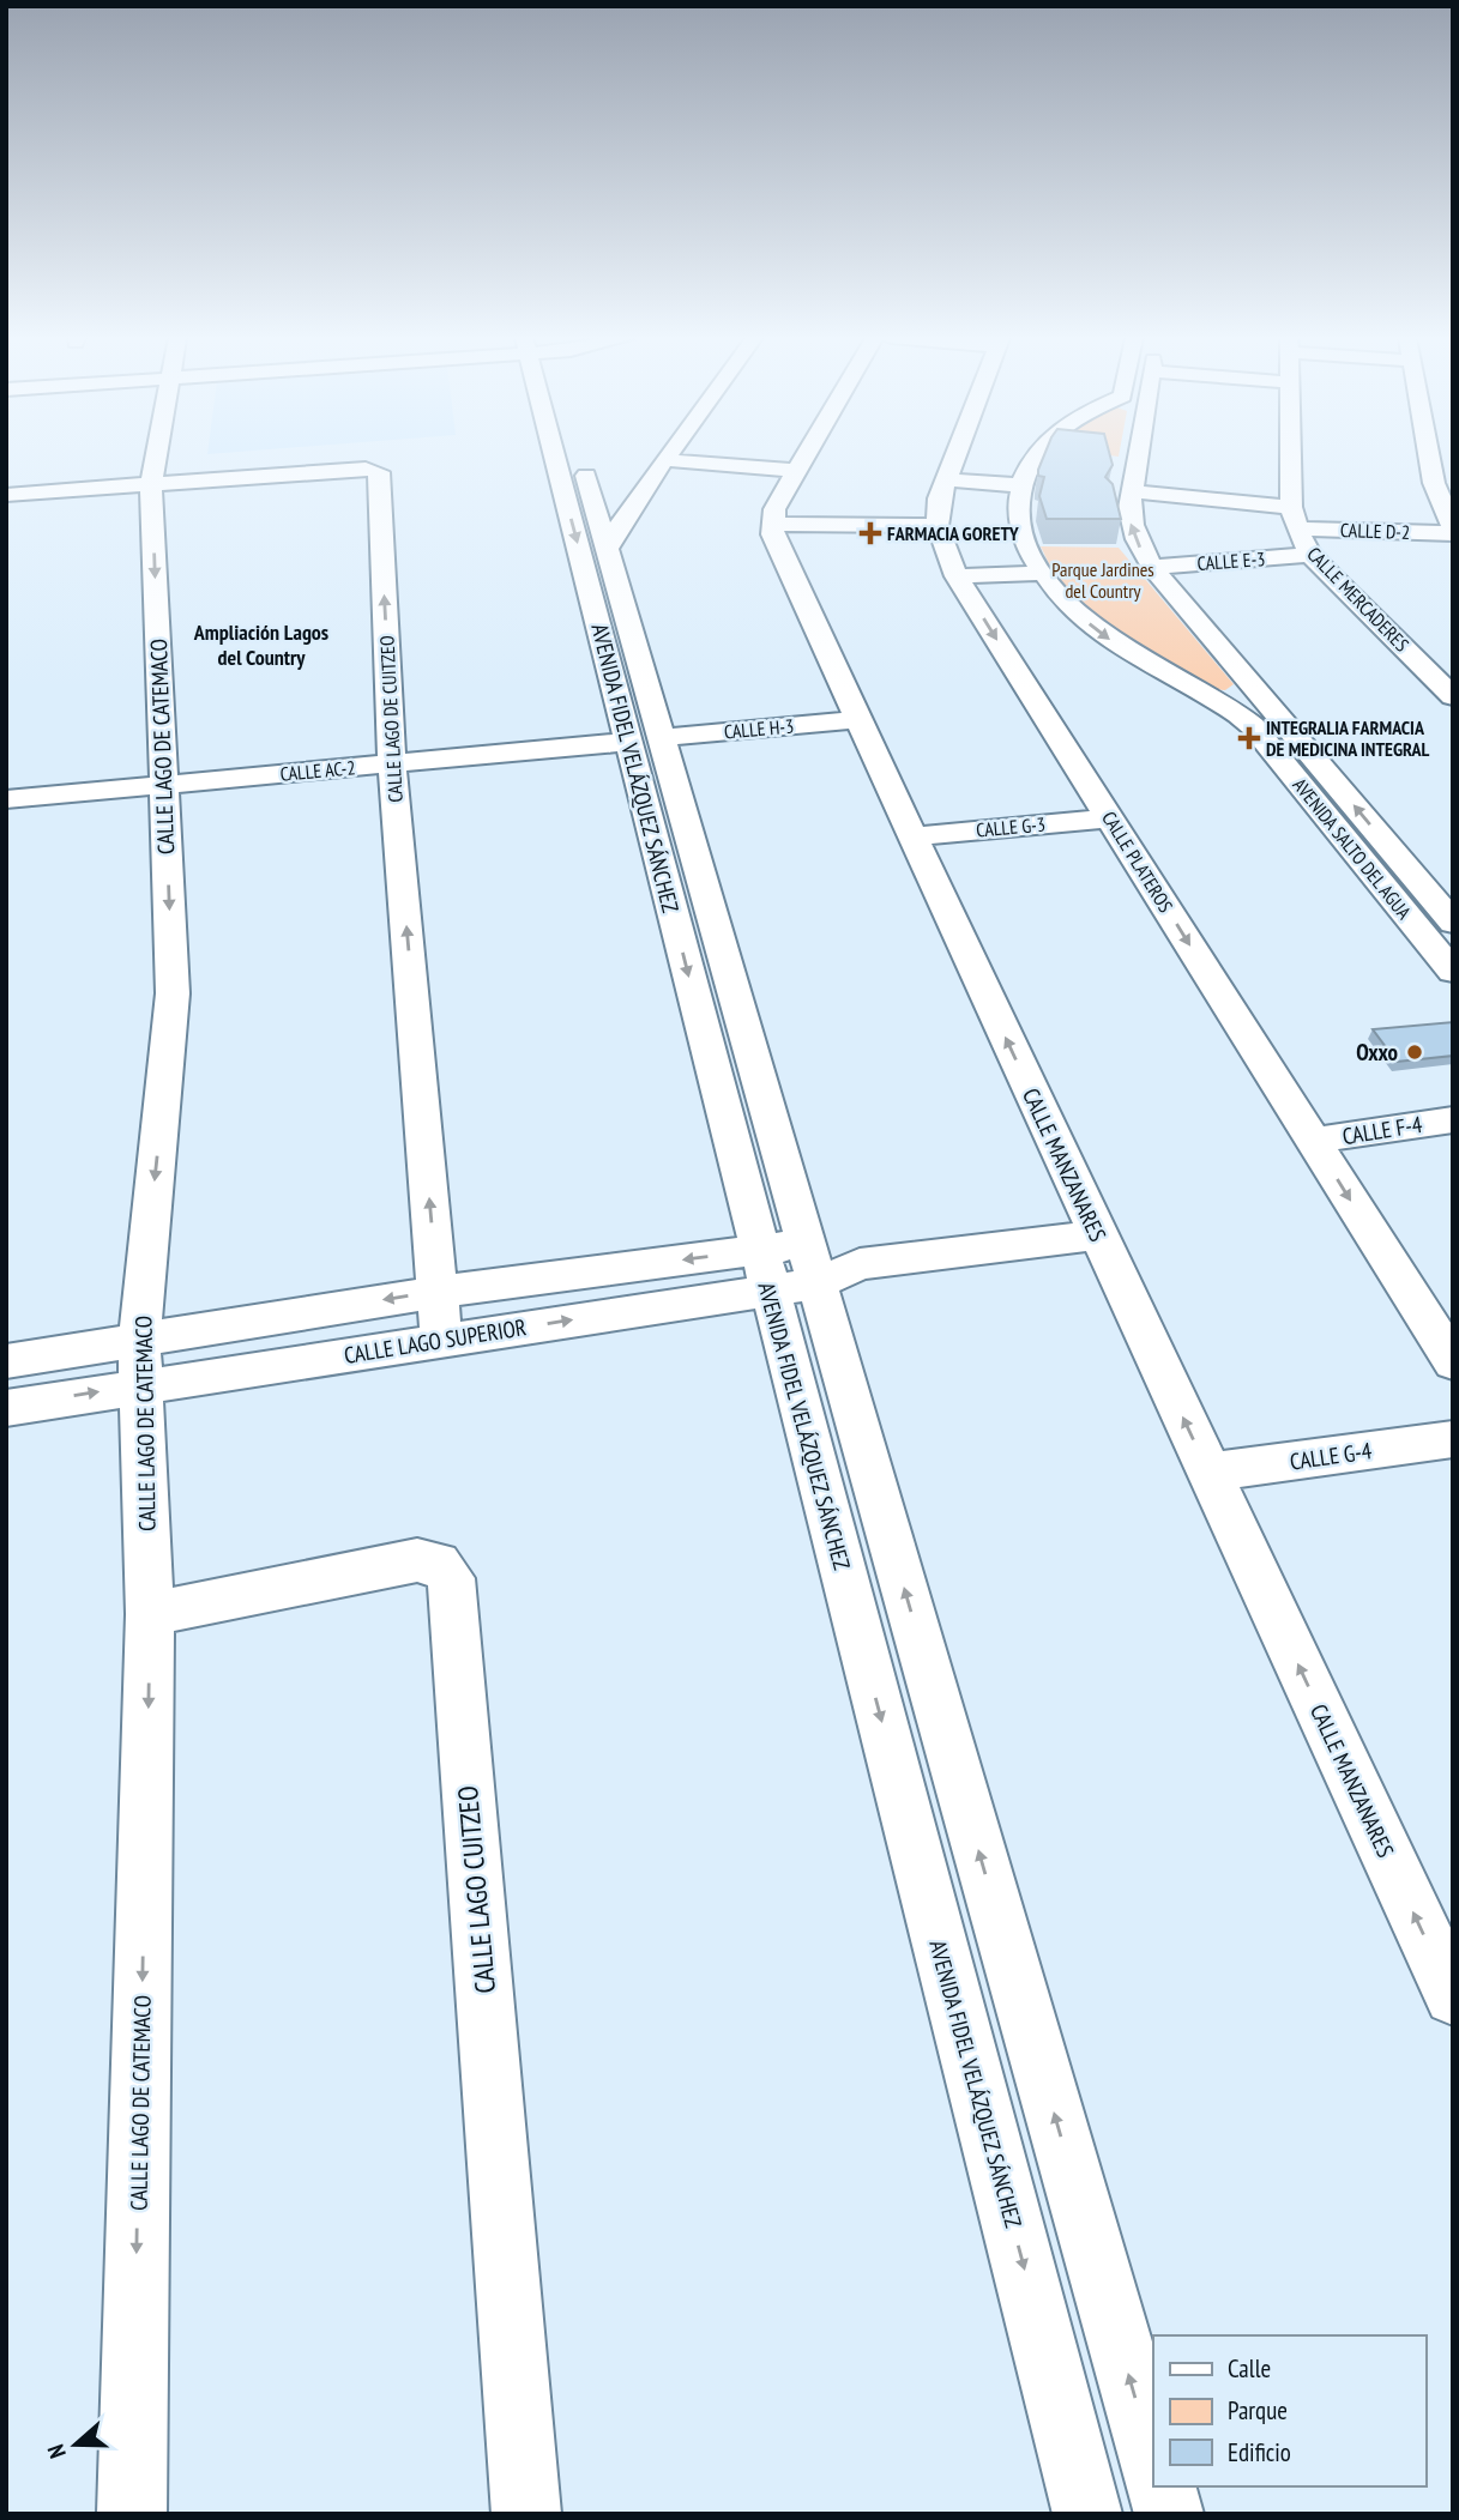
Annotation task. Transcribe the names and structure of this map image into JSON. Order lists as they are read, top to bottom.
{
  "streets": {
    "street": [
      "CALLE D-2",
      "CALLE E-3",
      "CALLE MERCADERES",
      "CALLE LAGO DE CUITZEO",
      "CALLE H-3",
      "CALLE LAGO DE CATEMACO",
      "AVENIDA FIDEL VELÁZQUEZ SÁNCHEZ",
      "CALLE AC-2",
      "CALLE G-3",
      "AVENIDA SALTO DEL AGUA",
      "CALLE PLATEROS",
      "CALLE F-4",
      "CALLE MANZANARES",
      "CALLE LAGO SUPERIOR",
      "CALLE G-4",
      "CALLE LAGO CUITZEO"
    ]
  },
  "crossings": [
    ["CALLE D-2", "CALLE MERCADERES"],
    ["CALLE D-2", "AVENIDA SALTO DEL AGUA"],
    ["CALLE E-3", "CALLE MERCADERES"],
    ["CALLE E-3", "AVENIDA SALTO DEL AGUA"],
    ["CALLE LAGO DE CUITZEO", "CALLE LAGO DE CATEMACO"],
    ["CALLE LAGO DE CUITZEO", "CALLE AC-2"],
    ["CALLE LAGO DE CUITZEO", "CALLE LAGO SUPERIOR"],
    ["CALLE H-3", "AVENIDA FIDEL VELÁZQUEZ SÁNCHEZ"],
    ["CALLE H-3", "CALLE AC-2"],
    ["CALLE H-3", "CALLE MANZANARES"],
    ["CALLE LAGO DE CATEMACO", "CALLE AC-2"],
    ["CALLE LAGO DE CATEMACO", "CALLE LAGO SUPERIOR"],
    ["CALLE LAGO DE CATEMACO", "CALLE LAGO CUITZEO"],
    ["AVENIDA FIDEL VELÁZQUEZ SÁNCHEZ", "CALLE AC-2"],
    ["AVENIDA FIDEL VELÁZQUEZ SÁNCHEZ", "CALLE LAGO SUPERIOR"],
    ["CALLE G-3", "CALLE PLATEROS"],
    ["CALLE G-3", "CALLE MANZANARES"],
    ["CALLE PLATEROS", "CALLE F-4"],
    ["CALLE MANZANARES", "CALLE LAGO SUPERIOR"],
    ["CALLE MANZANARES", "CALLE G-4"]
  ],
  "one_way": [
    "CALLE LAGO DE CUITZEO",
    "CALLE LAGO DE CATEMACO",
    "CALLE PLATEROS",
    "CALLE MANZANARES"
  ],
  "districts": ["Ampliación Lagos del Country"],
  "parks": ["Parque Jardines del Country"],
  "places": {
    "health": ["FARMACIA GORETY", "INTEGRALIA FARMACIA DE MEDICINA INTEGRAL"],
    "other": ["Oxxo"]
  },
  "legend": ["Calle", "Parque", "Edificio"],
  "north": "left"
}
